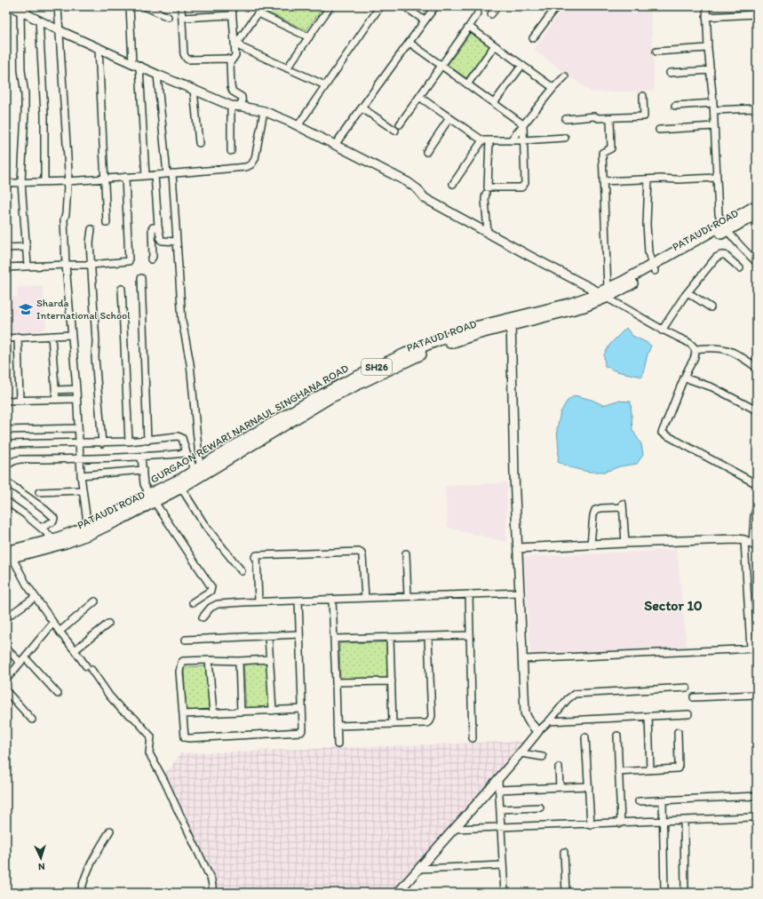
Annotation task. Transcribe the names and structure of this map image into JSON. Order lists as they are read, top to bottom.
{
  "streets": {
    "main road": ["PATAUDI ROAD", "SH26", "GURGAON REWARI NARNAUL SINGHANA ROAD"]
  },
  "crossings": [
    ["PATAUDI ROAD", "GURGAON REWARI NARNAUL SINGHANA ROAD"]
  ],
  "districts": ["Sector 10"],
  "places": {
    "school or university": ["Sharda International School"]
  },
  "north": "bottom"
}
